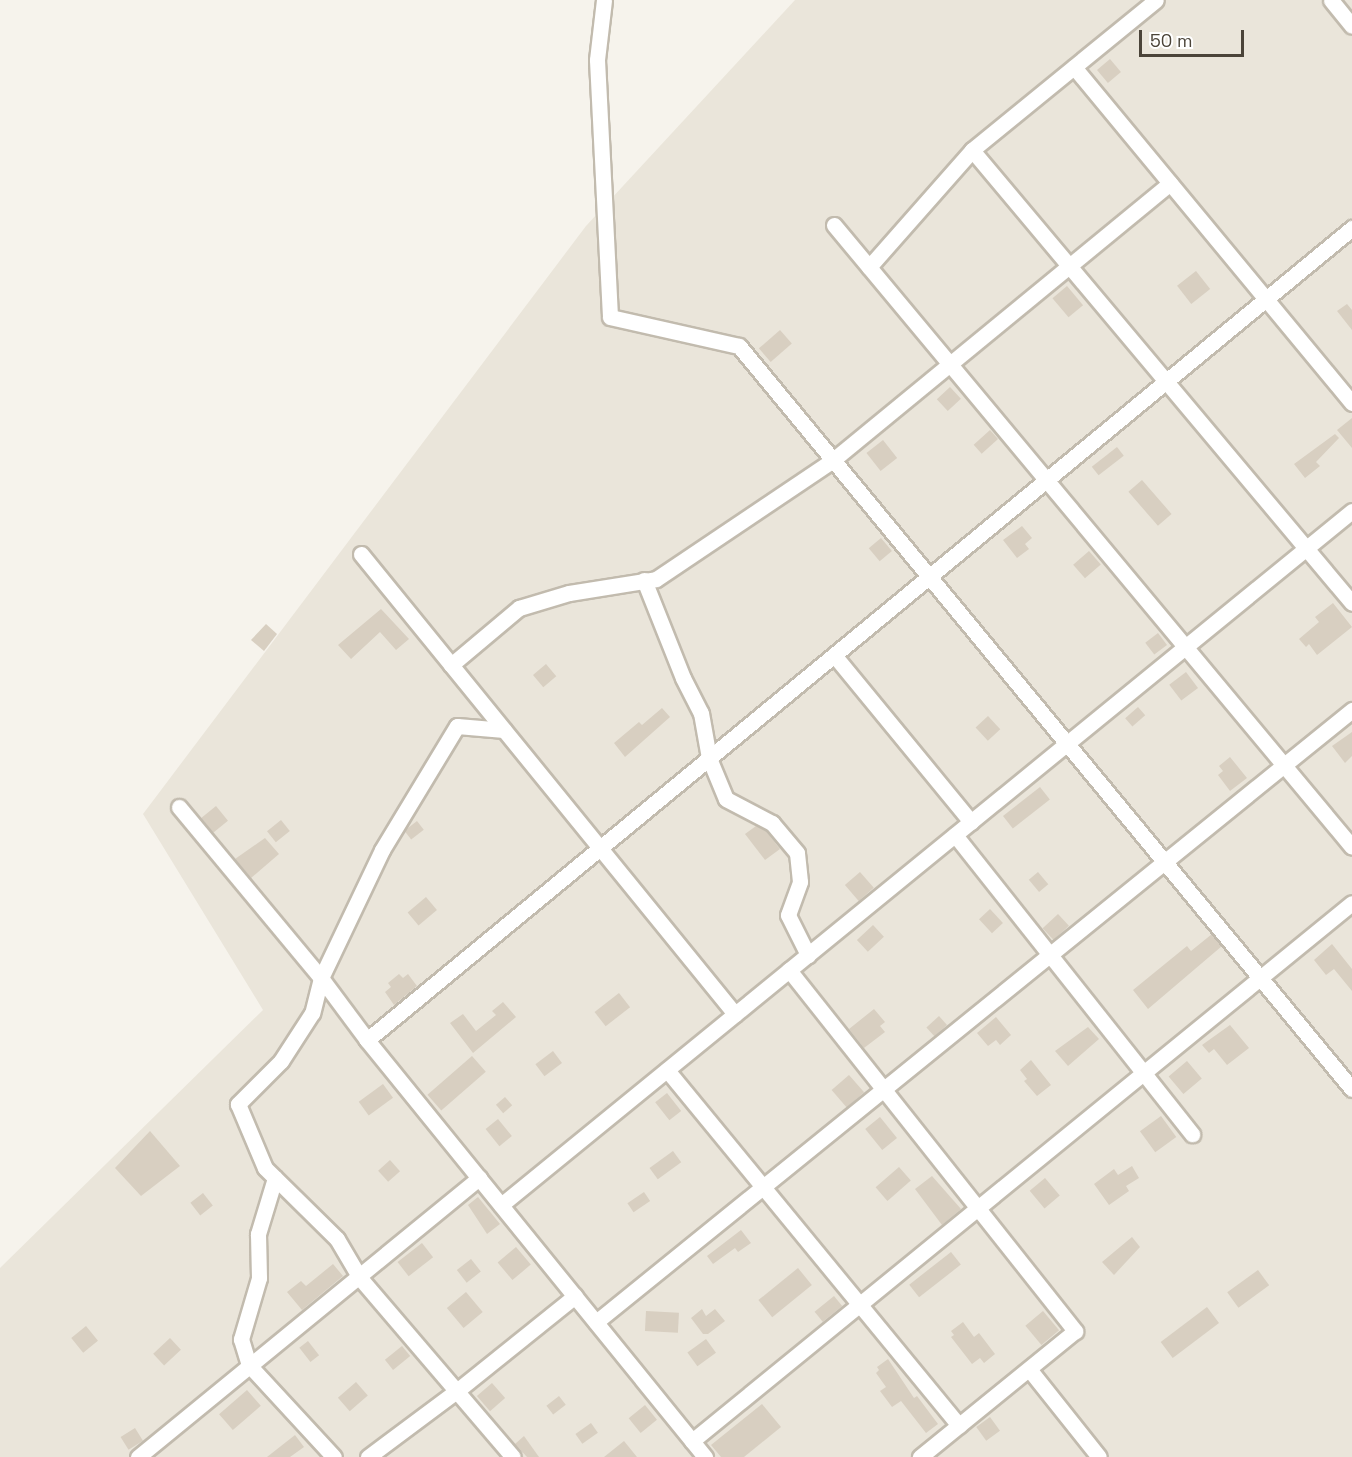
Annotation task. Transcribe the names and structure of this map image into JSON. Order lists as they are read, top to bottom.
{
  "scale_bar": "50 m"
}
